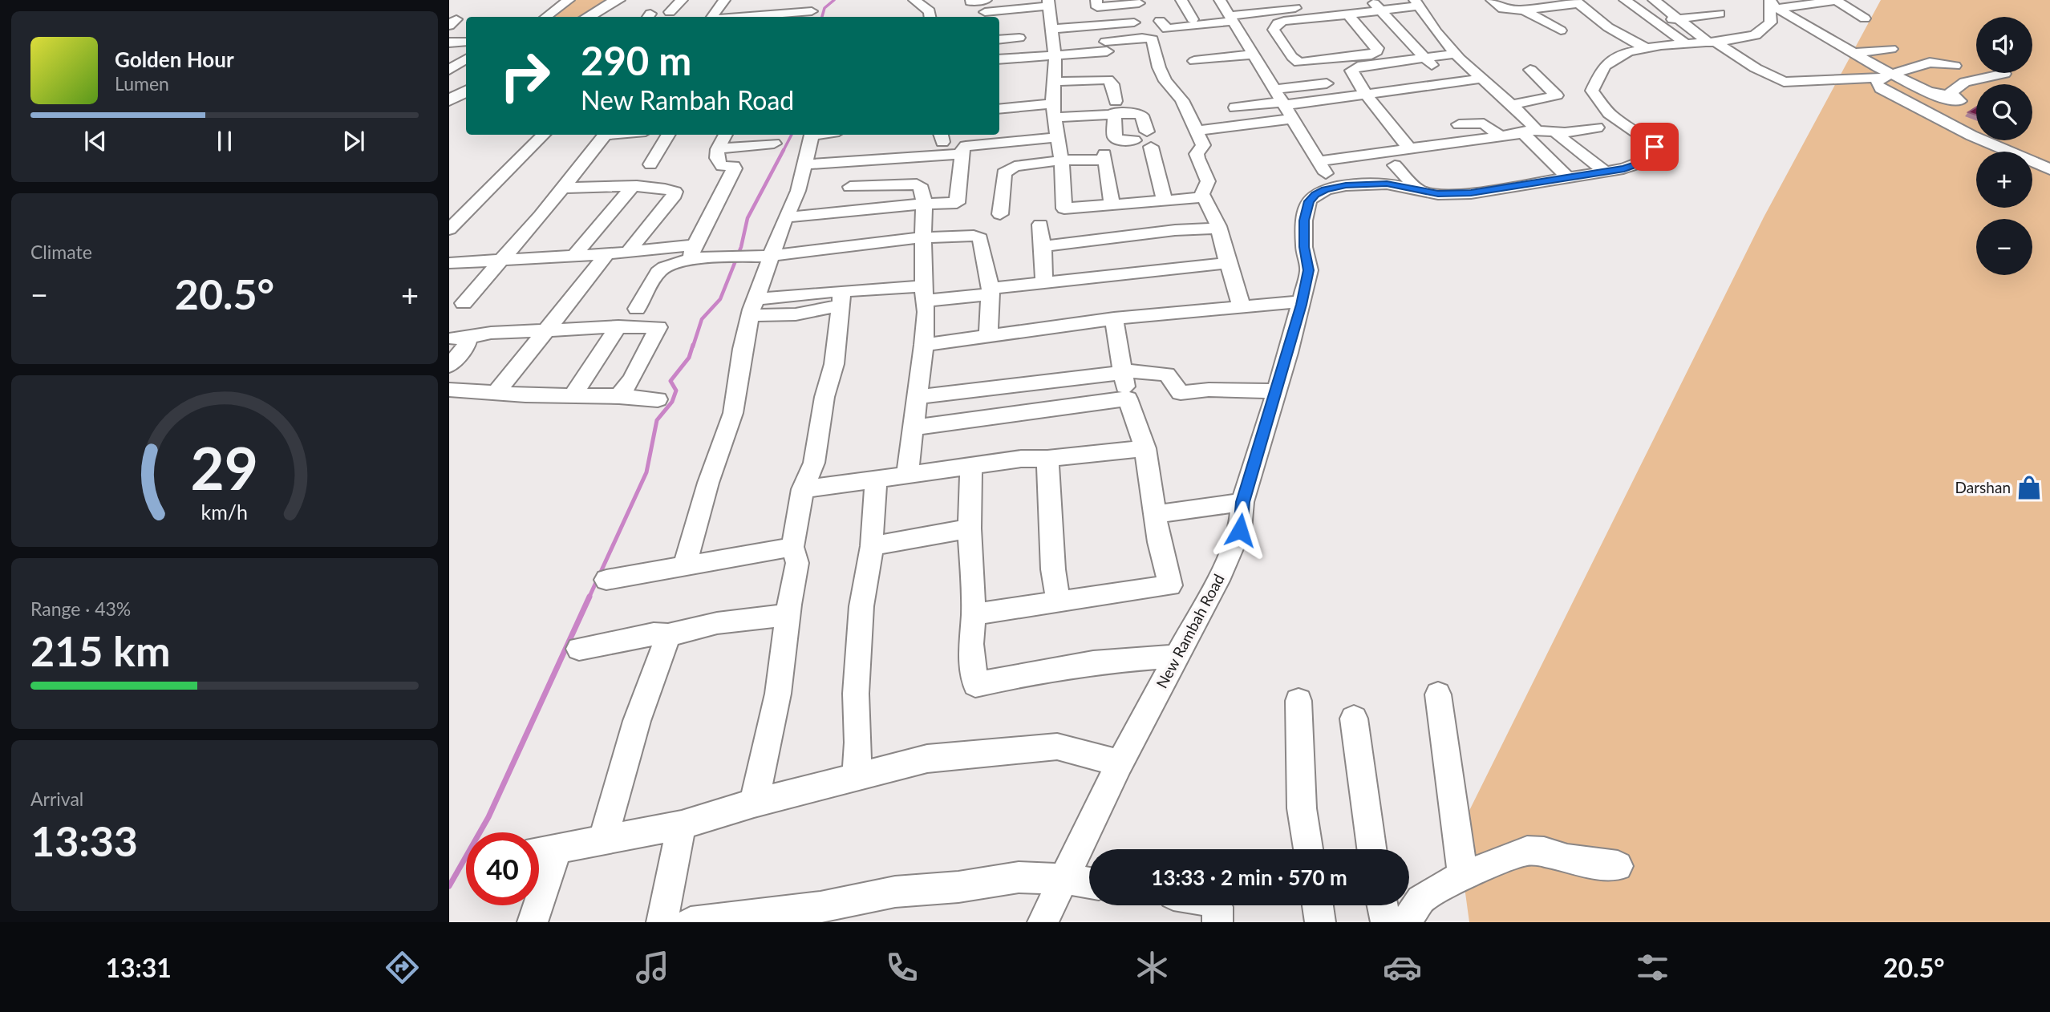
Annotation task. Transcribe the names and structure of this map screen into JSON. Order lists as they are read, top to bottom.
{
  "streets": {
    "street": ["New Rambah Road"]
  },
  "places": {
    "shop": ["Darshan"]
  },
  "page": {
    "map_buttons": ["+", "−"],
    "turn": ["290 m", "New Rambah Road"],
    "song": ["Golden Hour", "Lumen"],
    "tile": [
      "Climate",
      ["Range · 43%", "215 km"],
      ["Arrival", "13:33"]
    ],
    "heat": ["−", "20.5°", "+"],
    "limit": "40",
    "trip": "13:33 · 2 min · 570 m",
    "tabs": ["13:31", "20.5°"],
    "gauge": ["29", "km/h"]
  }
}
